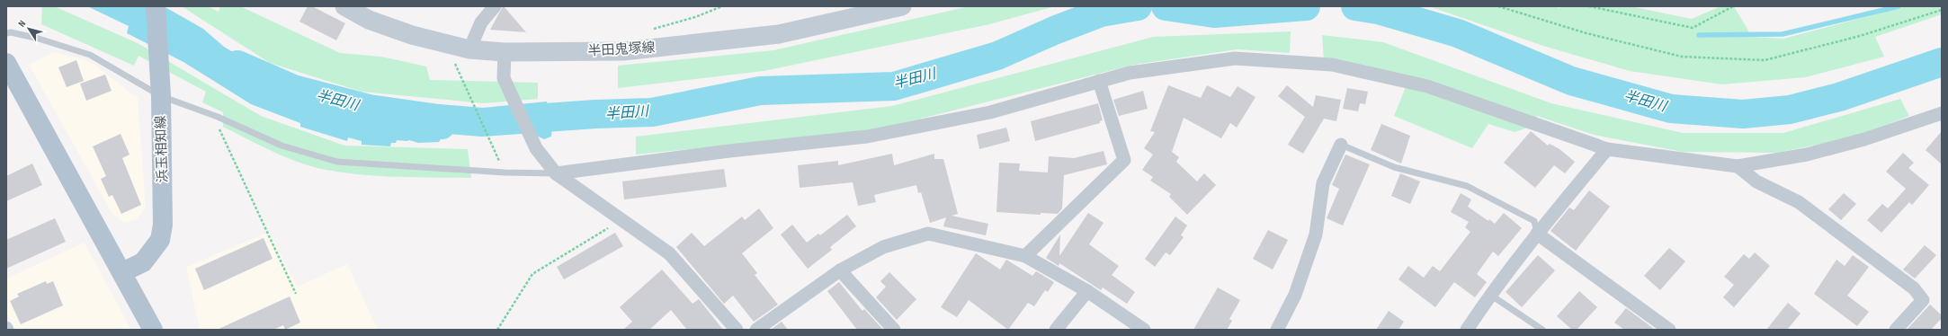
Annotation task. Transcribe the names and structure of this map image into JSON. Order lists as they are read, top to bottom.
{
  "streets": {
    "main road": ["半田鬼塚線", "浜玉相知線"]
  },
  "water": ["半田川"],
  "north": "top left"
}
